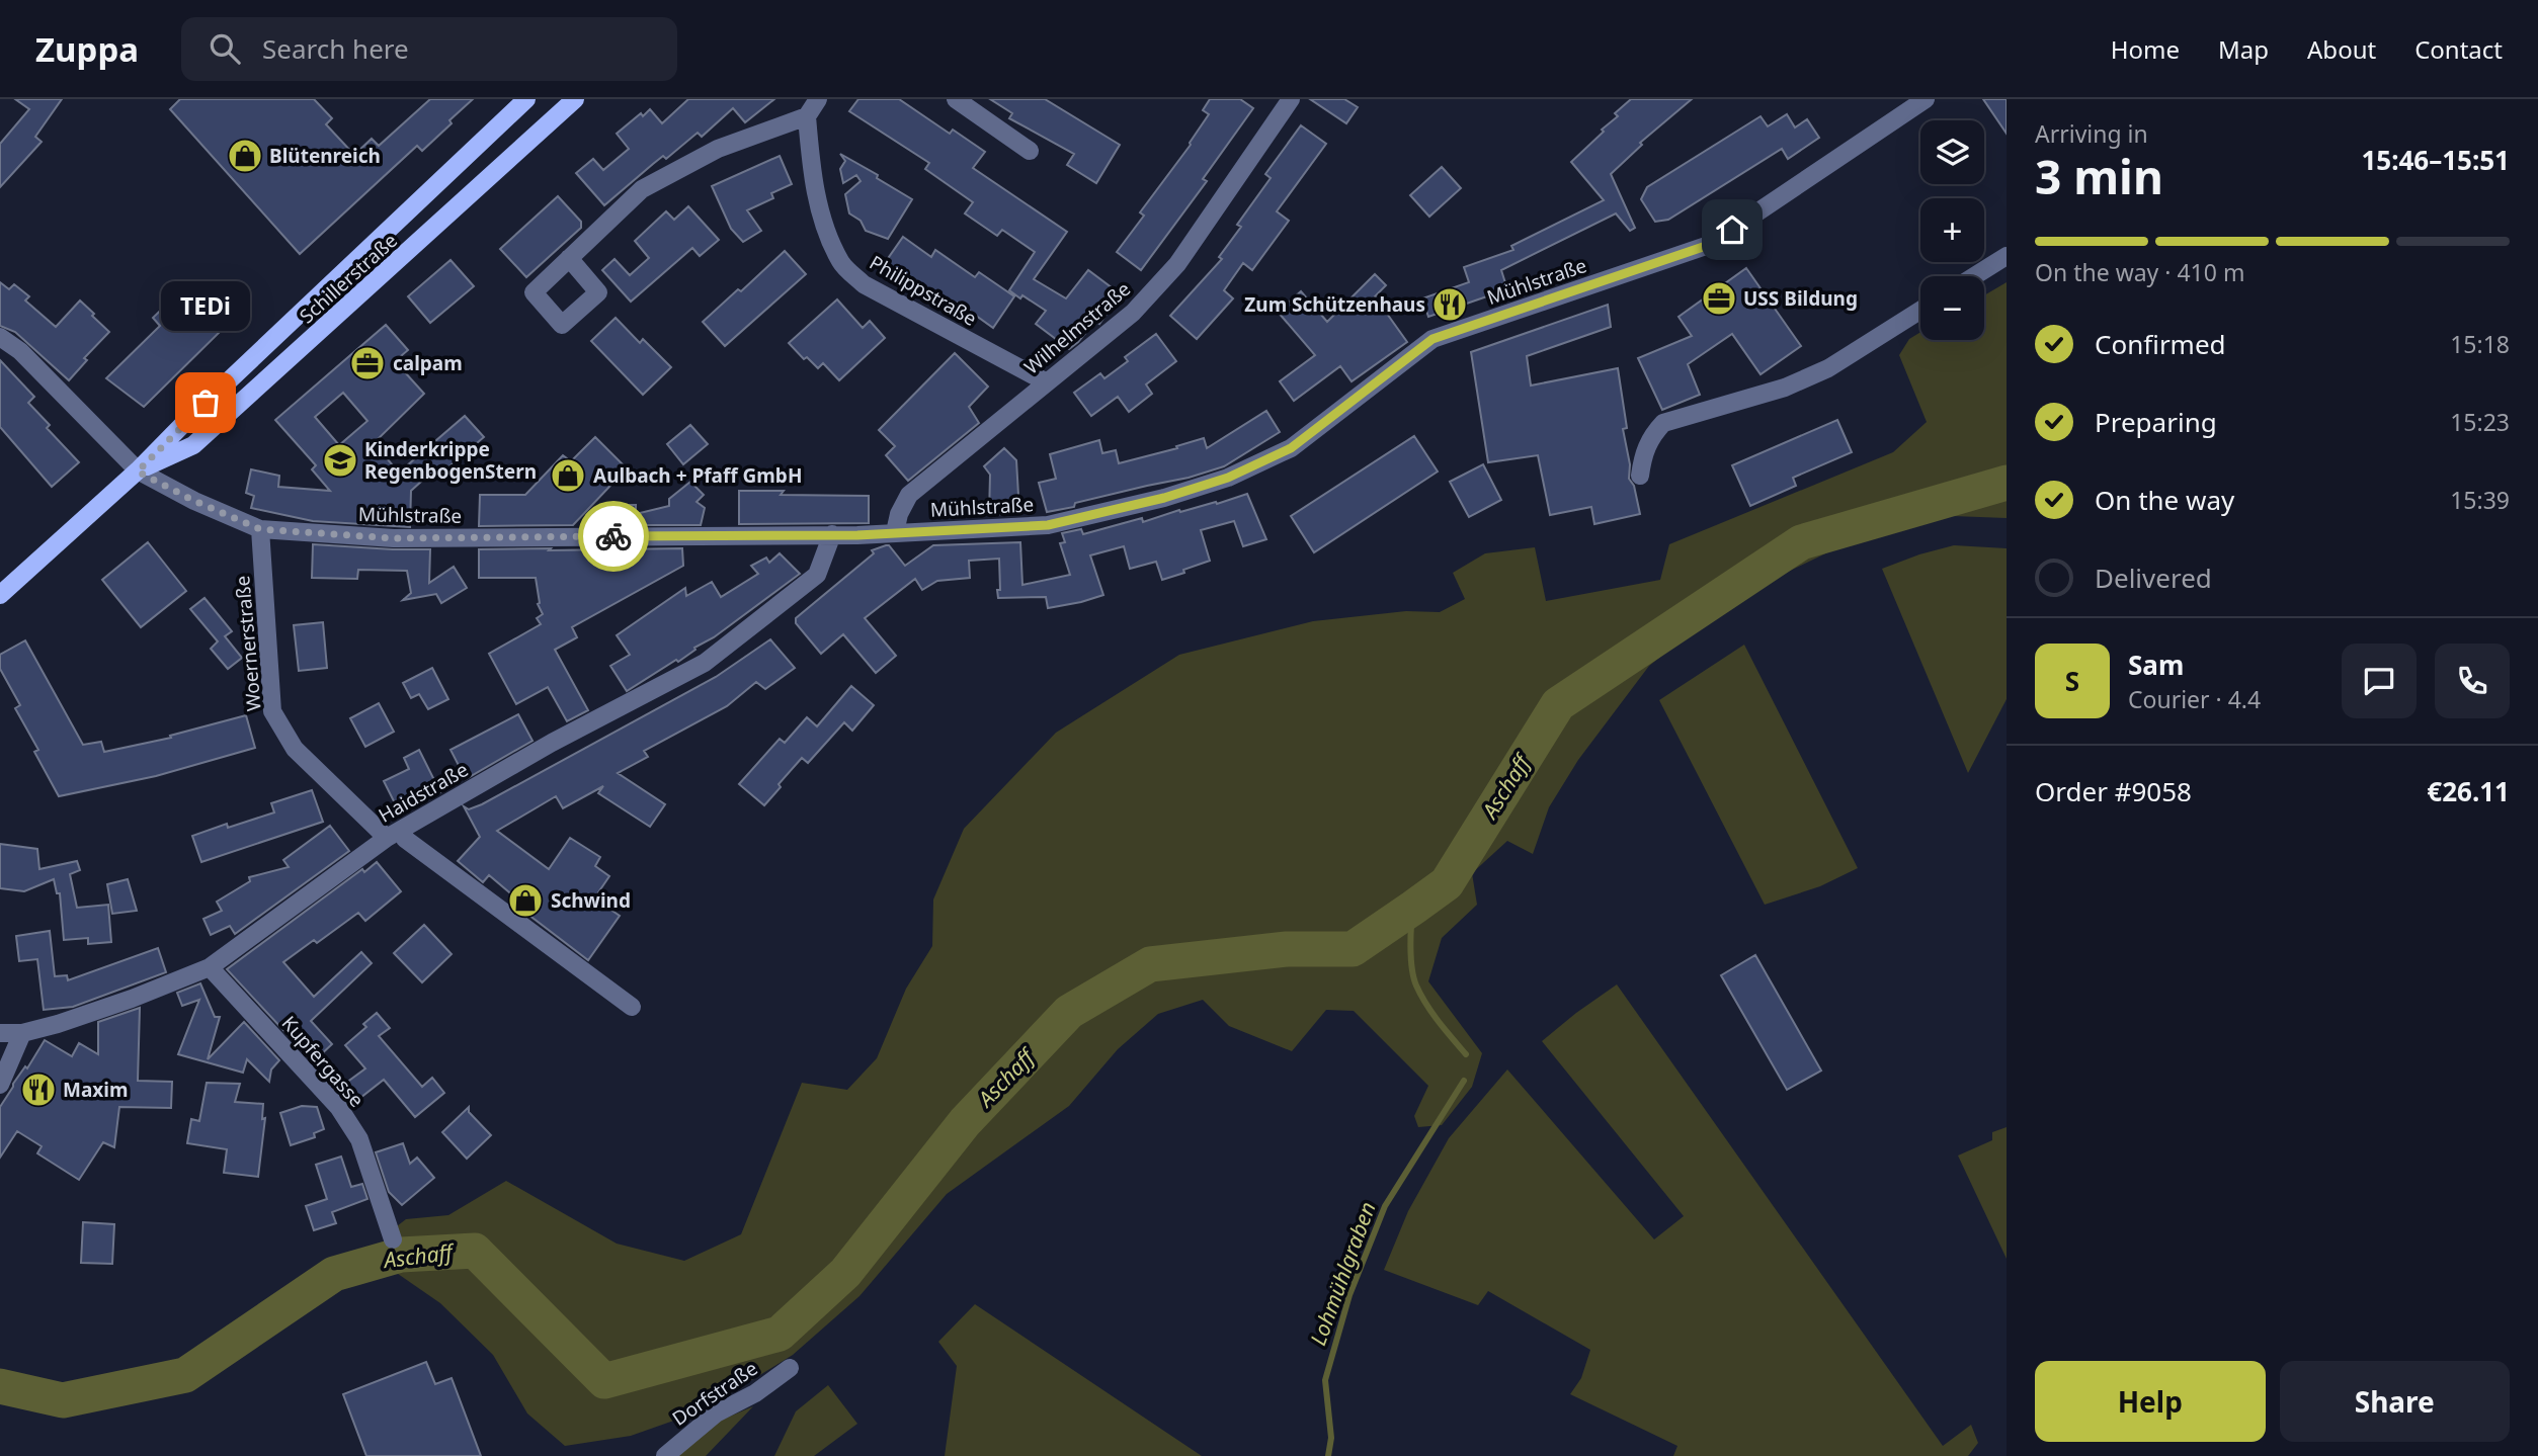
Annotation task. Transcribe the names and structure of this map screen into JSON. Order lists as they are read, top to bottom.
{
  "streets": {
    "main road": ["Schillerstraße"],
    "street": [
      "Mühlstraße",
      "Philippstraße",
      "Wilhelmstraße",
      "Woernerstraße",
      "Haidstraße",
      "Kupfergasse",
      "Dorfstraße"
    ]
  },
  "crossings": [
    ["Schillerstraße", "Mühlstraße"],
    ["Mühlstraße", "Wilhelmstraße"],
    ["Mühlstraße", "Woernerstraße"],
    ["Mühlstraße", "Haidstraße"],
    ["Philippstraße", "Wilhelmstraße"],
    ["Woernerstraße", "Haidstraße"],
    ["Haidstraße", "Kupfergasse"]
  ],
  "water": ["Aschaff", "Lohmühlgraben"],
  "places": {
    "shop": ["Blütenreich", "Aulbach + Pfaff GmbH", "Schwind"],
    "office": ["USS Bildung", "calpam"],
    "restaurant": ["Zum Schützenhaus", "Maxim"],
    "other": ["TEDi"],
    "school or university": ["Kinderkrippe RegenbogenStern"]
  },
  "page": {
    "header": "Zuppa",
    "search": "Search here",
    "nav": [
      "Home",
      "Map",
      "About",
      "Contact"
    ],
    "heading": ["3 min", "Arriving in", "15:46–15:51"],
    "panel": [
      "Sam",
      "Courier · 4.4",
      "Order #9058",
      "€26.11"
    ],
    "map_buttons": ["+", "−"],
    "bar": "On the way · 410 m",
    "bubble": "TEDi",
    "list": [
      ["Confirmed", "15:18"],
      ["Preparing", "15:23"],
      ["On the way", "15:39"],
      "Delivered"
    ],
    "round": "S",
    "buttons": ["Help", "Share"]
  }
}
